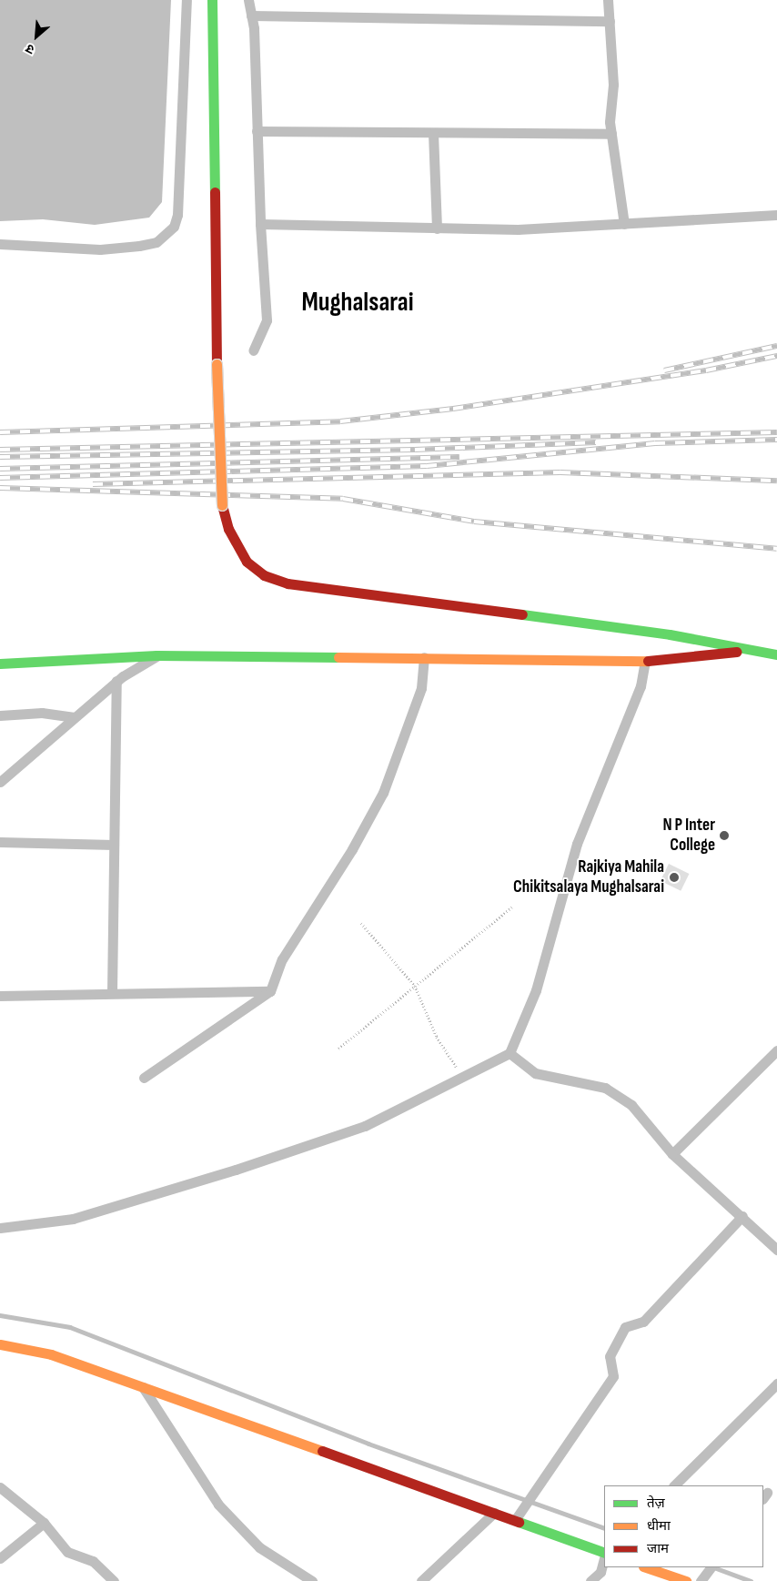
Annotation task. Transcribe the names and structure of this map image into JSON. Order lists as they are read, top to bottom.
{
  "districts": ["Mughalsarai"],
  "places": ["N P Inter College", "Rajkiya Mahila Chikitsalaya Mughalsarai"],
  "legend": ["तेज़", "धीमा", "जाम"],
  "north": "bottom left"
}
